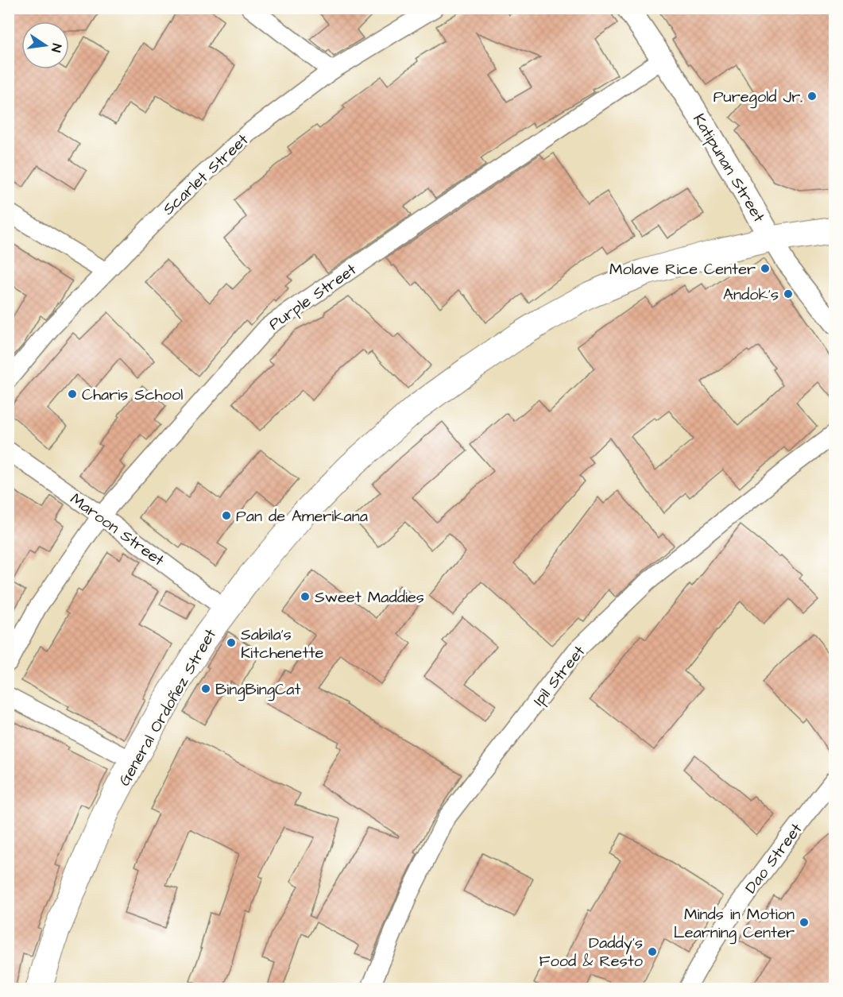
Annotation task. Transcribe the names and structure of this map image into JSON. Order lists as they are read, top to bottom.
{
  "streets": {
    "main road": ["General Ordoñez Street"],
    "street": [
      "Katipunan Street",
      "Scarlet Street",
      "Purple Street",
      "Maroon Street",
      "Ipil Street",
      "Dao Street"
    ]
  },
  "crossings": [
    ["Katipunan Street", "Purple Street"],
    ["Katipunan Street", "General Ordoñez Street"],
    ["Purple Street", "Maroon Street"],
    ["Maroon Street", "General Ordoñez Street"]
  ],
  "places": [
    "Puregold Jr.",
    "Molave Rice Center",
    "Andok's",
    "Charis School",
    "Pan de Amerikana",
    "Sweet Maddies",
    "Sabila's Kitchenette",
    "BingBingCat",
    "Minds in Motion Learning Center",
    "Daddy's Food & Resto"
  ],
  "north": "right"
}
